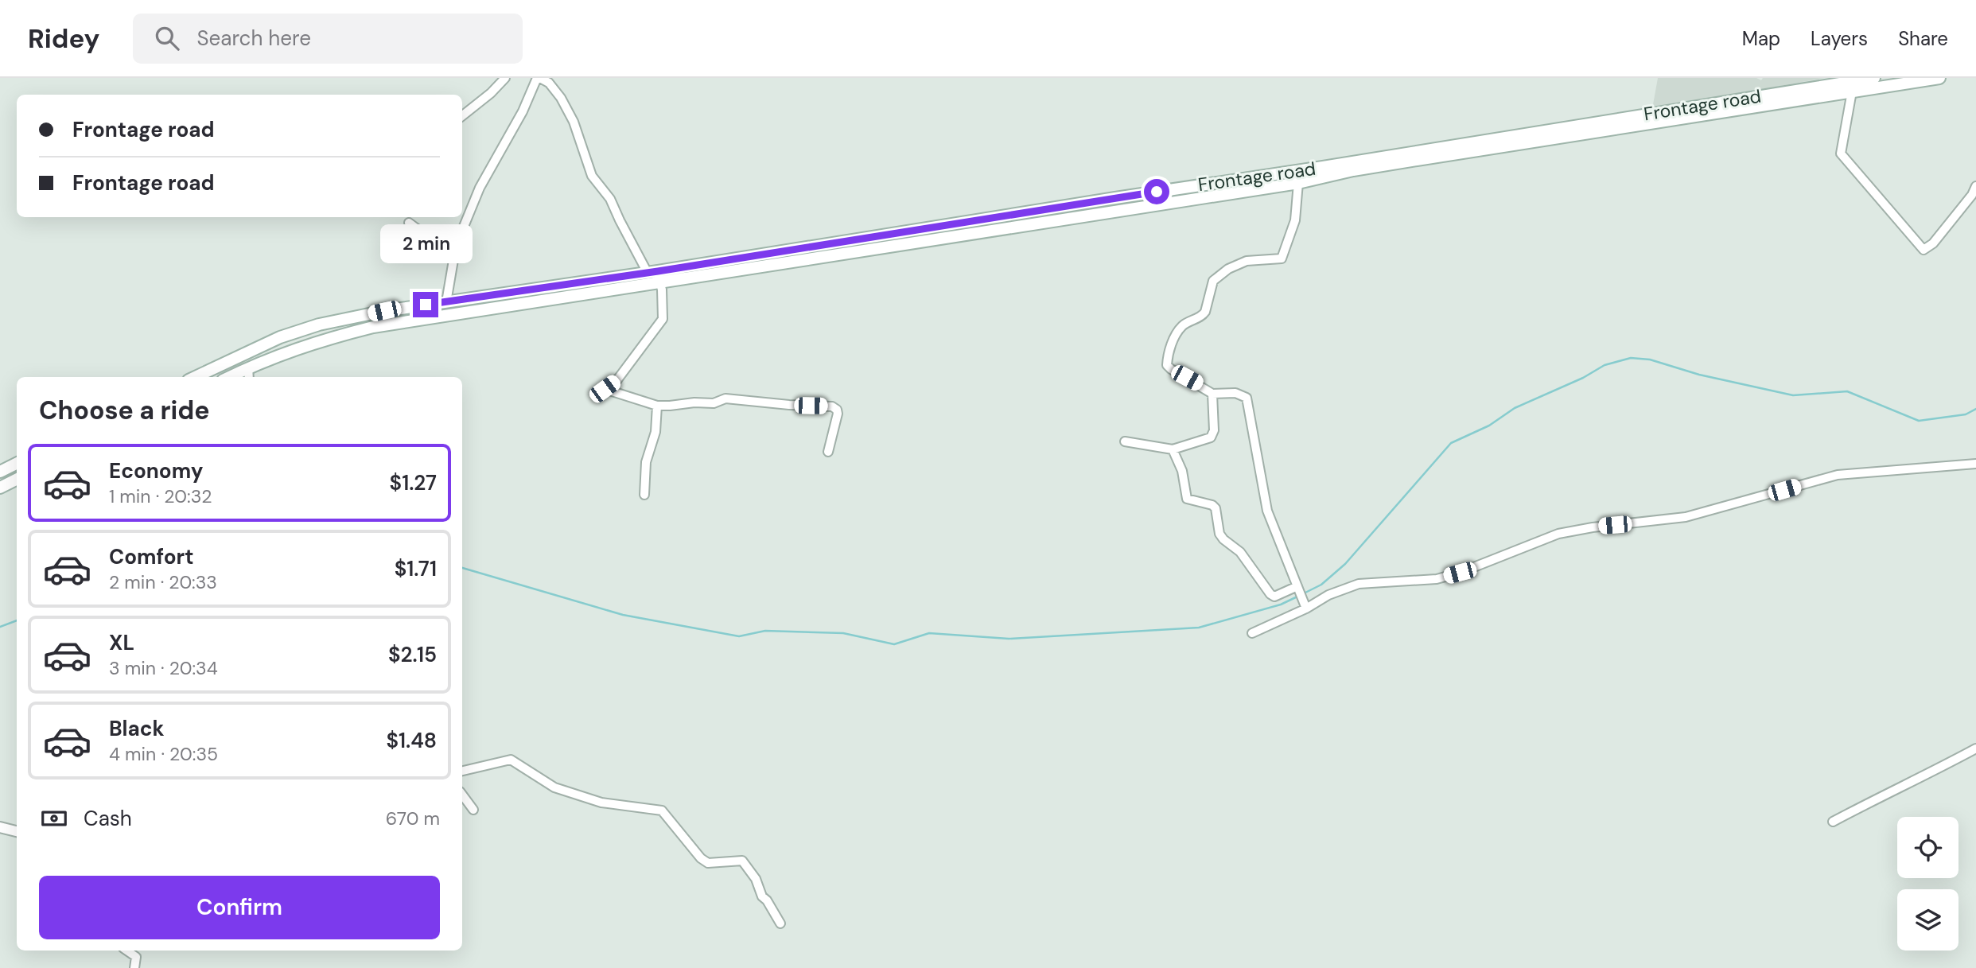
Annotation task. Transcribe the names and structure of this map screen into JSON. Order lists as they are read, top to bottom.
{
  "streets": {
    "main road": ["Frontage road"]
  },
  "page": {
    "header": "Ridey",
    "search": "Search here",
    "nav": ["Map", "Layers", "Share"],
    "banner": ["Frontage road", "Frontage road"],
    "bubble": "2 min",
    "heading": "Choose a ride",
    "list": [
      {
        "name": "Economy",
        "note": "1 min · 20:32",
        "value": "$1.27"
      },
      {
        "name": "Comfort",
        "note": "2 min · 20:33",
        "value": "$1.71"
      },
      {
        "name": "XL",
        "note": "3 min · 20:34",
        "value": "$2.15"
      },
      {
        "name": "Black",
        "note": "4 min · 20:35",
        "value": "$1.48"
      }
    ],
    "pay": ["Cash", "670 m"],
    "buttons": "Confirm"
  }
}
